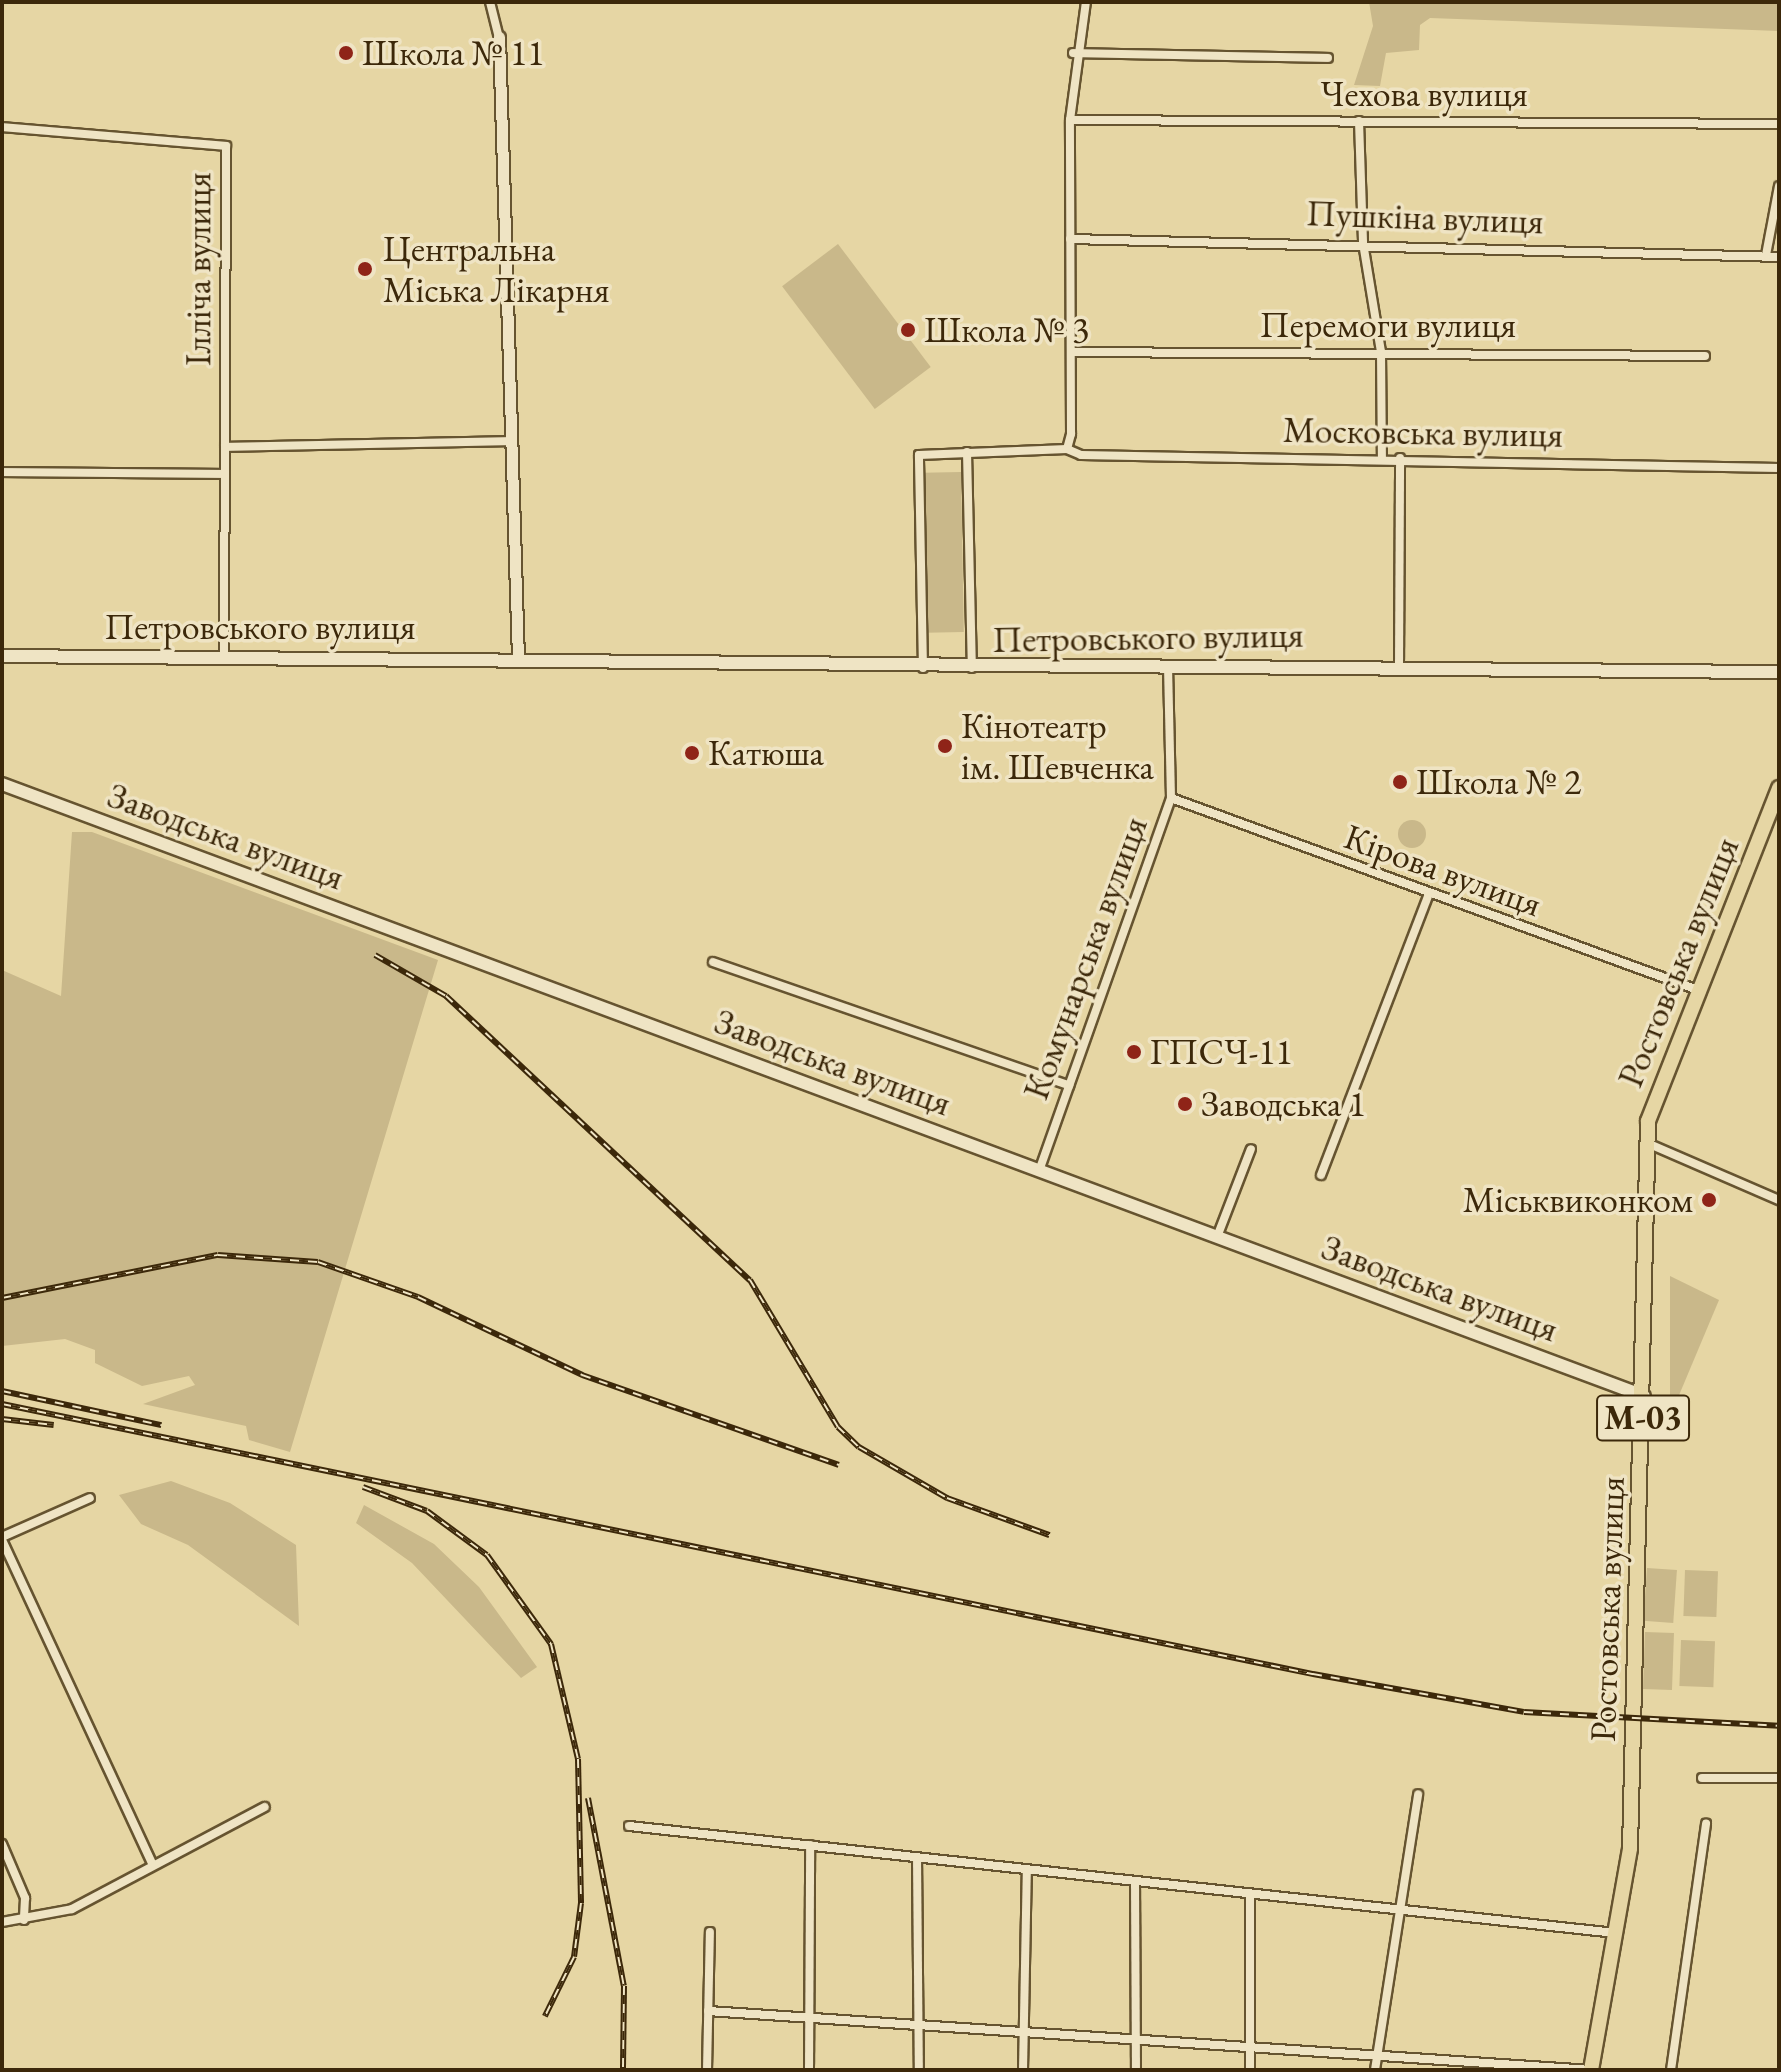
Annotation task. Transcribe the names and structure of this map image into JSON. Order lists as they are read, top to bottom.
{
  "streets": {
    "highway": ["Ростовська вулиця", "М-03"],
    "main road": ["Петровського вулиця", "Заводська вулиця"],
    "street": [
      "Чехова вулиця",
      "Пушкіна вулиця",
      "Ілліча вулиця",
      "Перемоги вулиця",
      "Московська вулиця",
      "Кірова вулиця",
      "Комунарська вулиця"
    ]
  },
  "crossings": [
    ["Ілліча вулиця", "Петровського вулиця"],
    ["Московська вулиця", "Петровського вулиця"],
    ["Петровського вулиця", "Комунарська вулиця"],
    ["Заводська вулиця", "Комунарська вулиця"],
    ["Заводська вулиця", "Ростовська вулиця"],
    ["Кірова вулиця", "Комунарська вулиця"],
    ["Кірова вулиця", "Ростовська вулиця"]
  ],
  "places": [
    "Школа № 11",
    "Центральна Міська Лікарня",
    "Школа № 3",
    "Кінотеатр ім. Шевченка",
    "Катюша",
    "Школа № 2",
    "ГПСЧ-11",
    "Заводська 1",
    "Міськвиконком"
  ]
}
